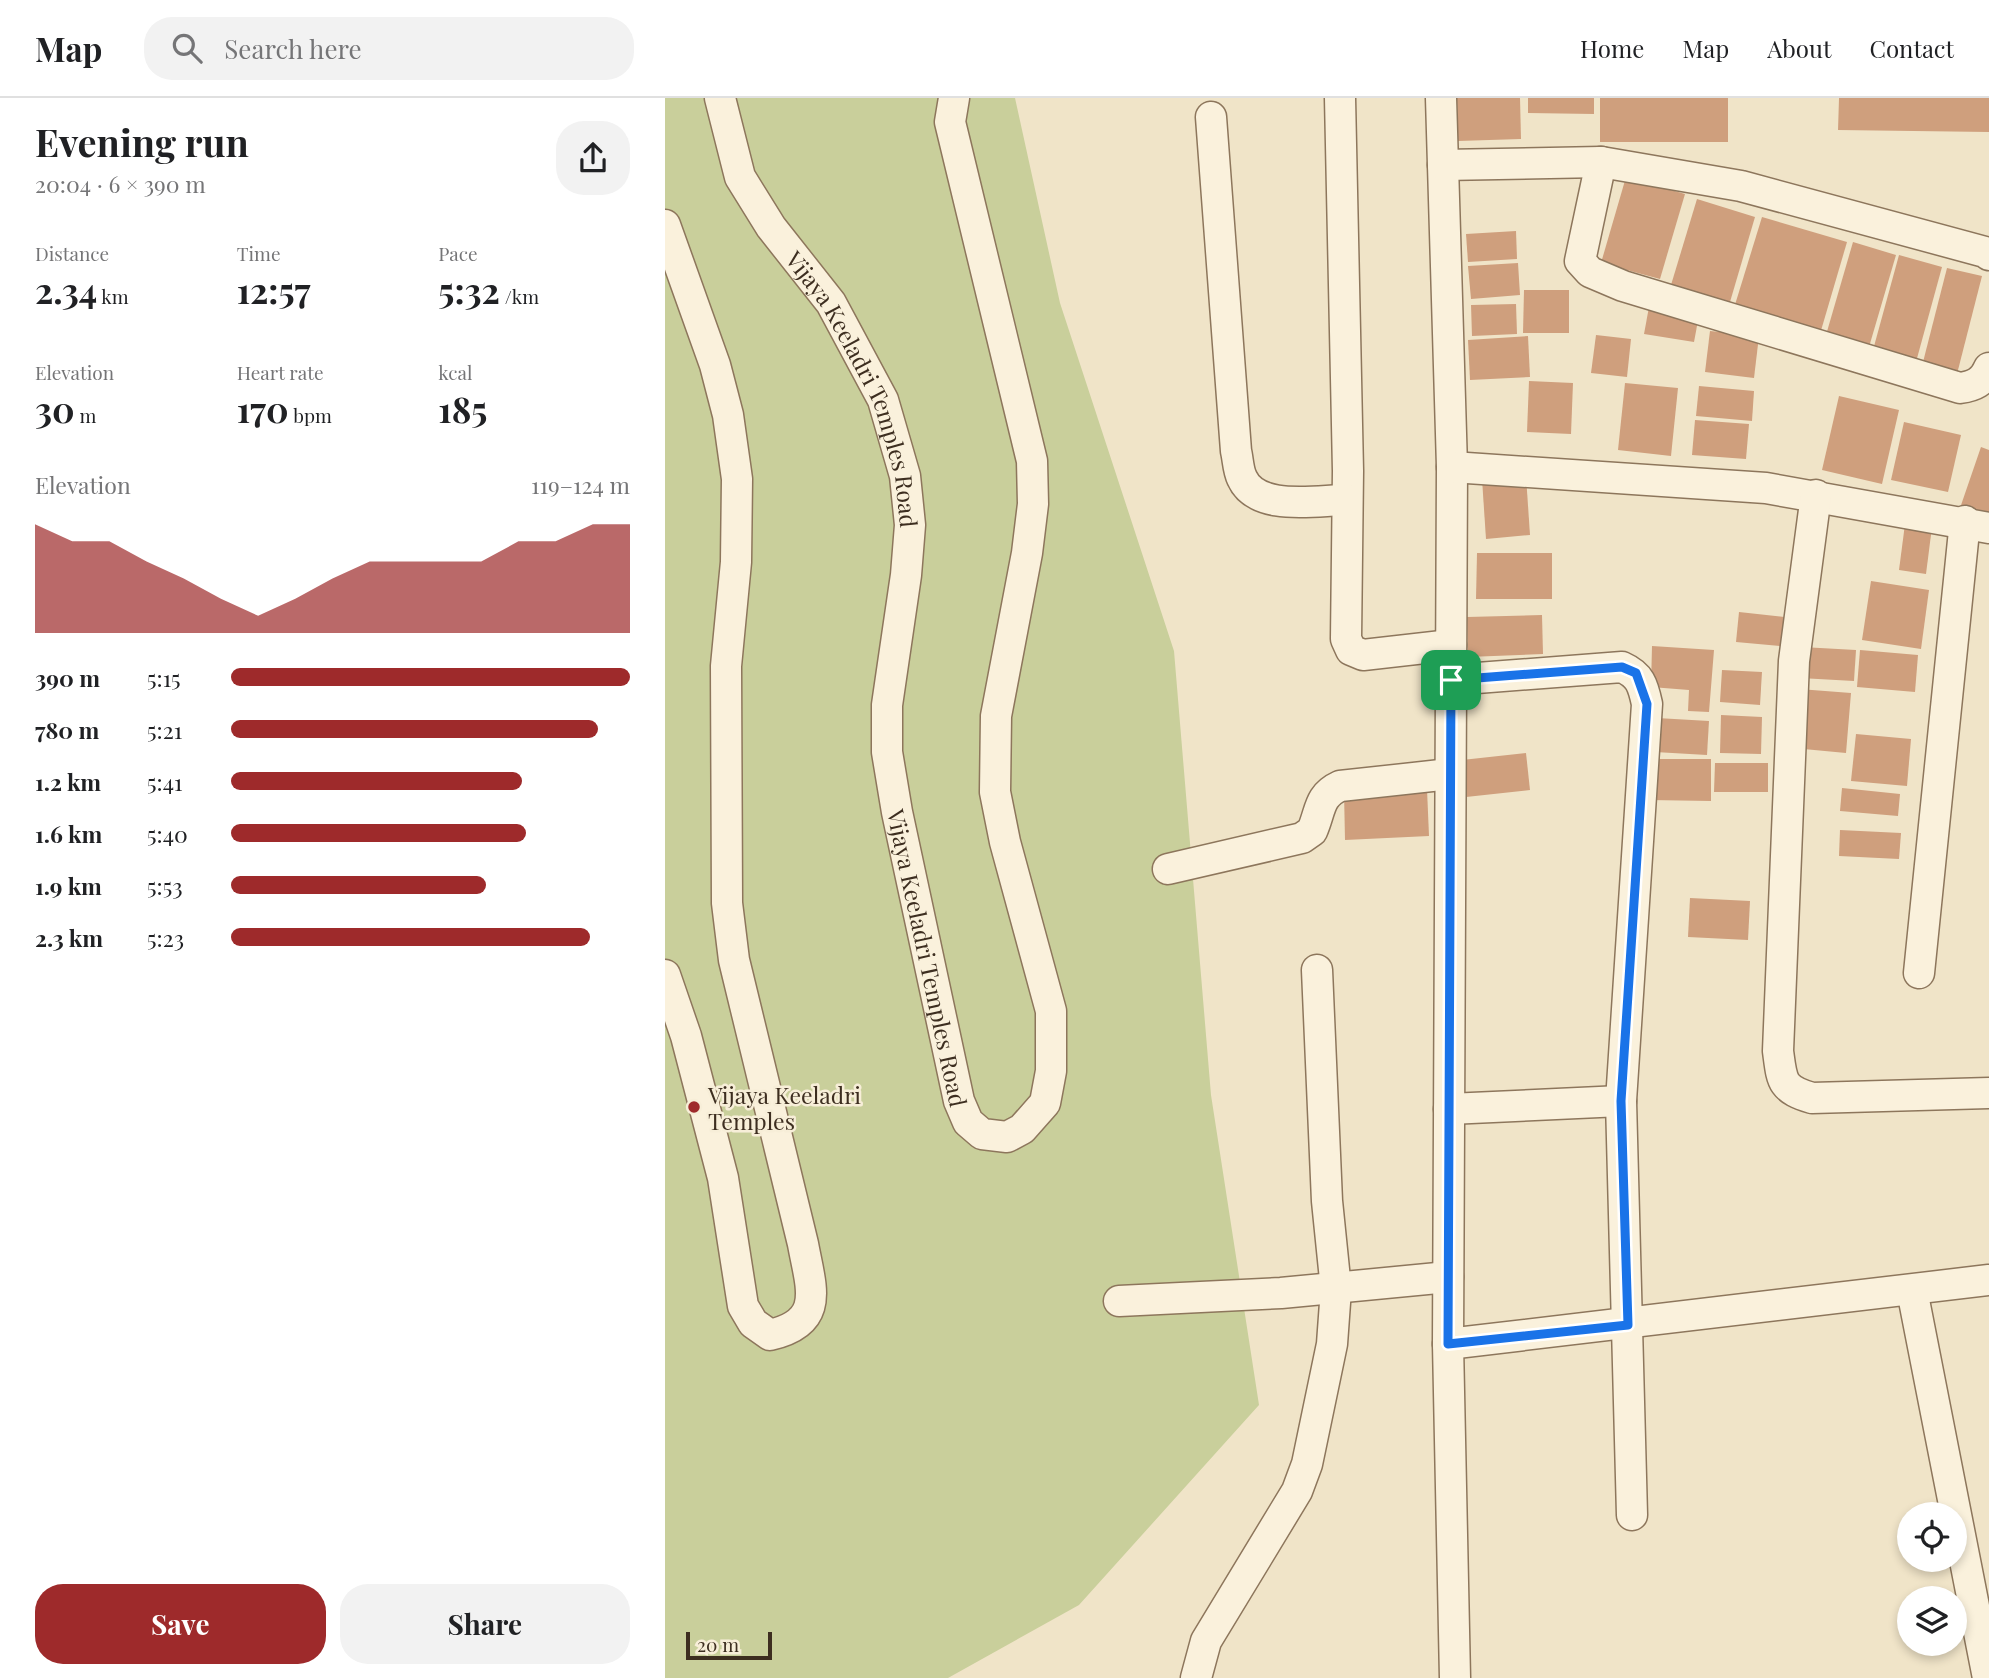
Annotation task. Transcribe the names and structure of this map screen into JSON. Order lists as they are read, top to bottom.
{
  "streets": {
    "street": ["Vijaya Keeladri Temples Road"]
  },
  "places": ["Vijaya Keeladri Temples"],
  "scale_bar": "20 m",
  "page": {
    "header": "Map",
    "search": "Search here",
    "nav": [
      "Home",
      "Map",
      "About",
      "Contact"
    ],
    "heading": ["Evening run", "20:04 · 6 × 390 m"],
    "stats": [
      ["Distance", "2.34 km"],
      ["Time", "12:57"],
      ["Pace", "5:32 /km"],
      ["Elevation", "30 m"],
      ["Heart rate", "170 bpm"],
      ["kcal", "185"]
    ],
    "chart": ["Elevation", "119–124 m"],
    "list": [
      {
        "name": "390 m",
        "note": "5:15"
      },
      {
        "name": "780 m",
        "note": "5:21"
      },
      {
        "name": "1.2 km",
        "note": "5:41"
      },
      {
        "name": "1.6 km",
        "note": "5:40"
      },
      {
        "name": "1.9 km",
        "note": "5:53"
      },
      {
        "name": "2.3 km",
        "note": "5:23"
      }
    ],
    "buttons": ["Save", "Share"],
    "scale": "20 m"
  }
}
